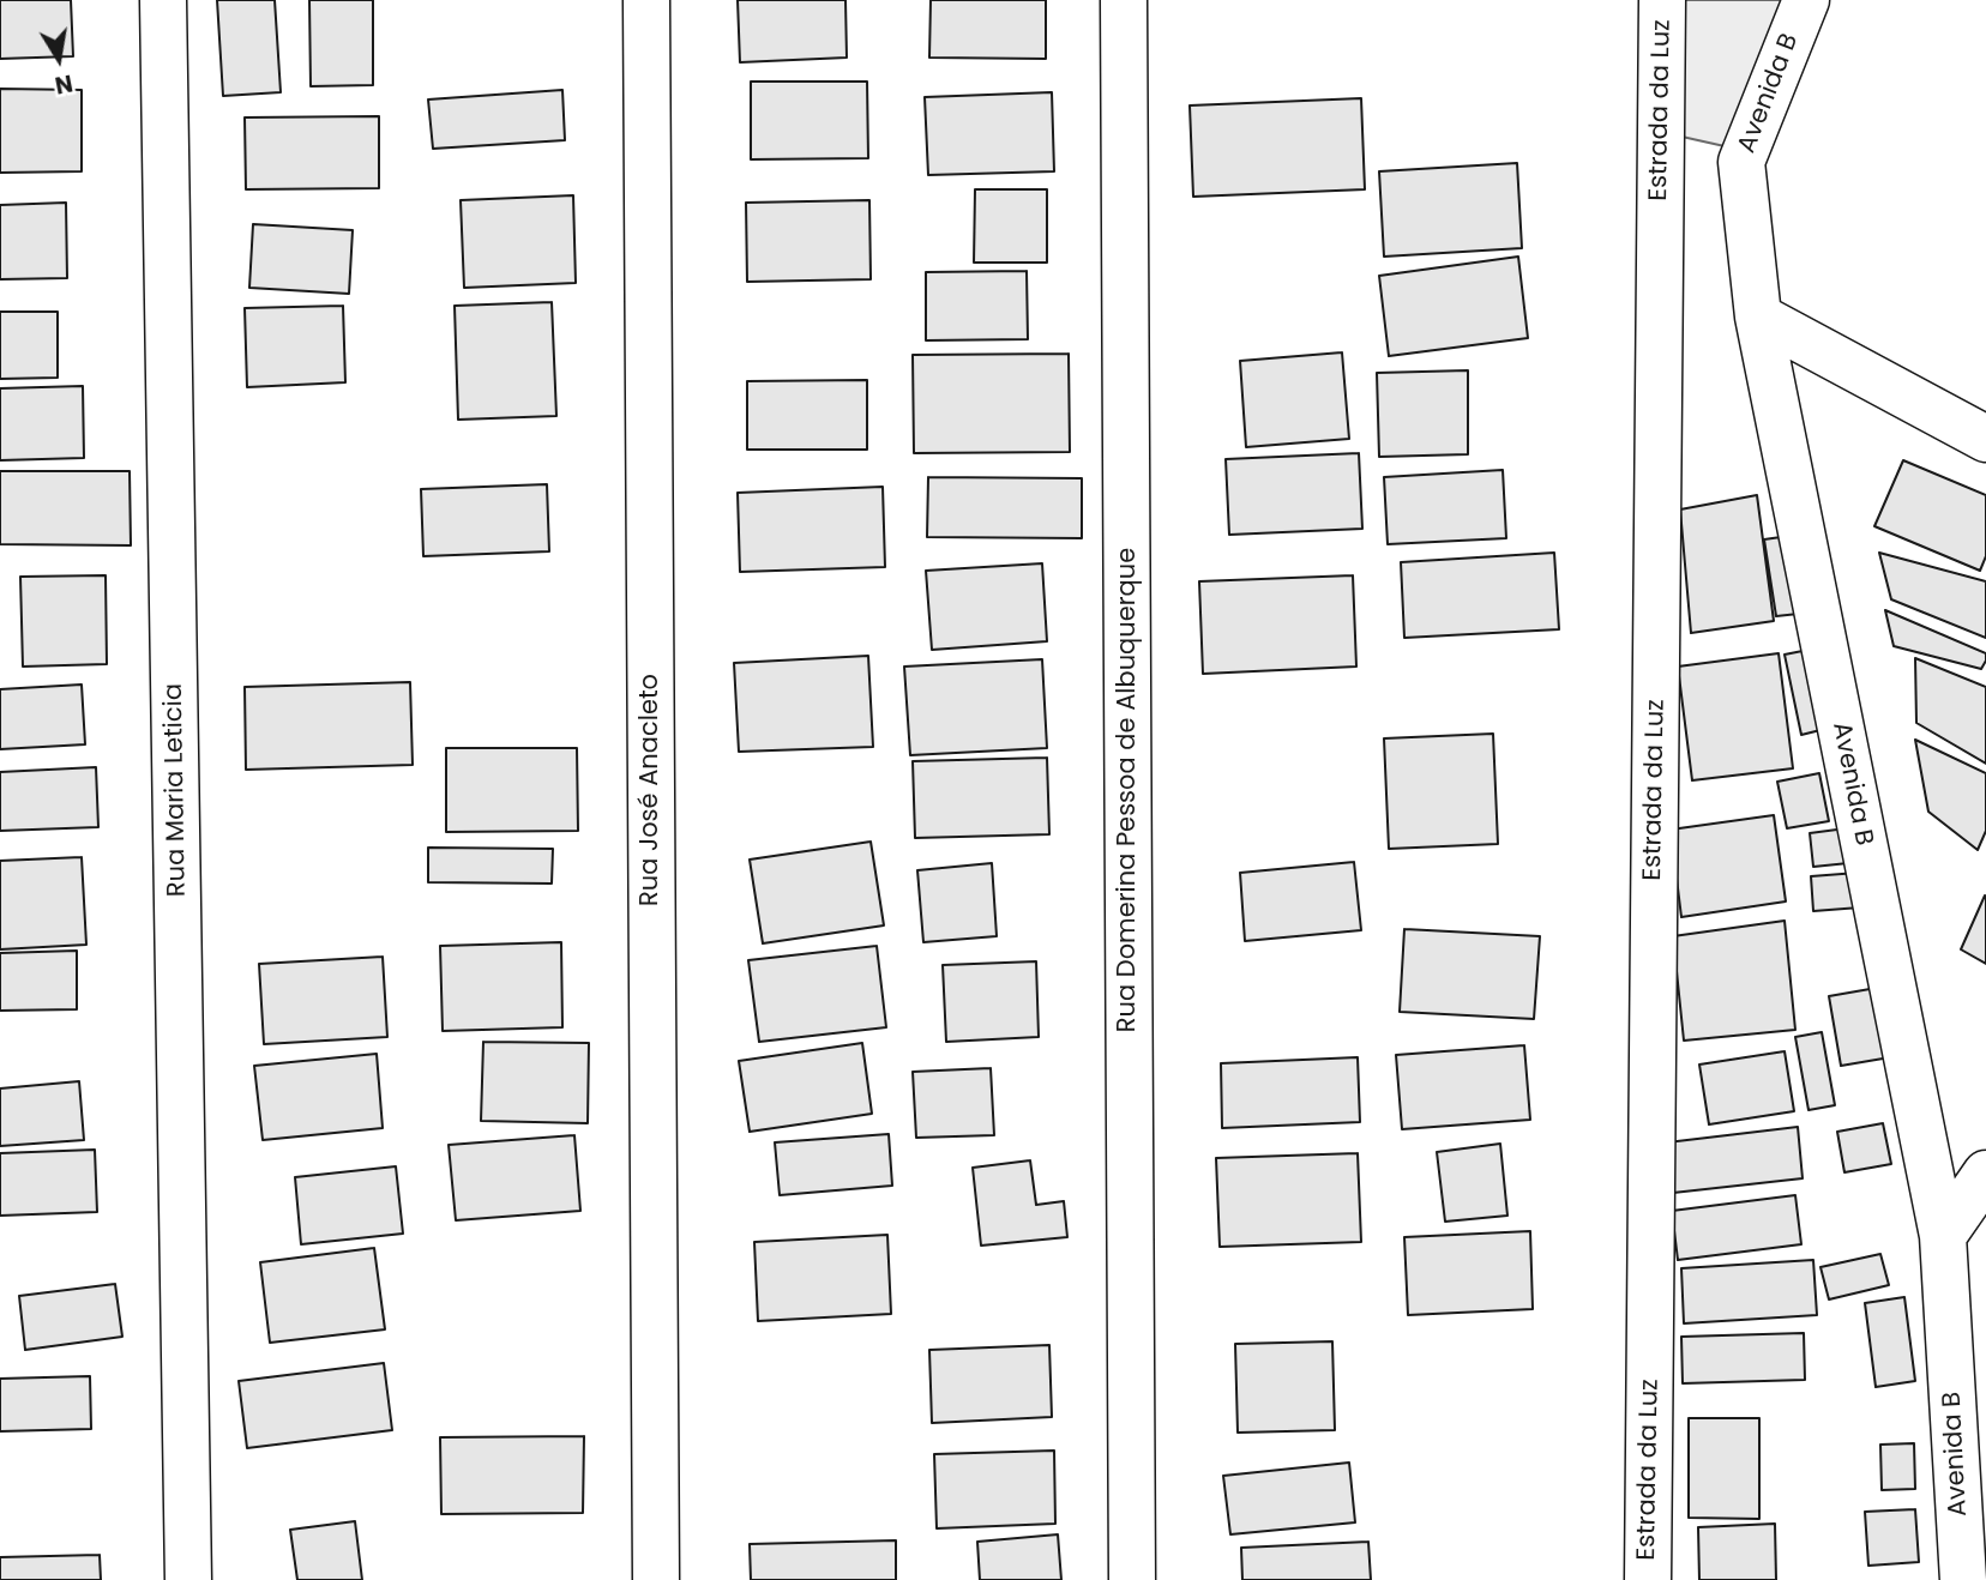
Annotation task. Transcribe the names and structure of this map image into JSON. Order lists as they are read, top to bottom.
{
  "streets": {
    "street": [
      "Avenida B",
      "Estrada da Luz",
      "Rua Maria Leticia",
      "Rua José Anacleto",
      "Rua Domerina Pessoa de Albuquerque"
    ]
  },
  "north": "bottom"
}
